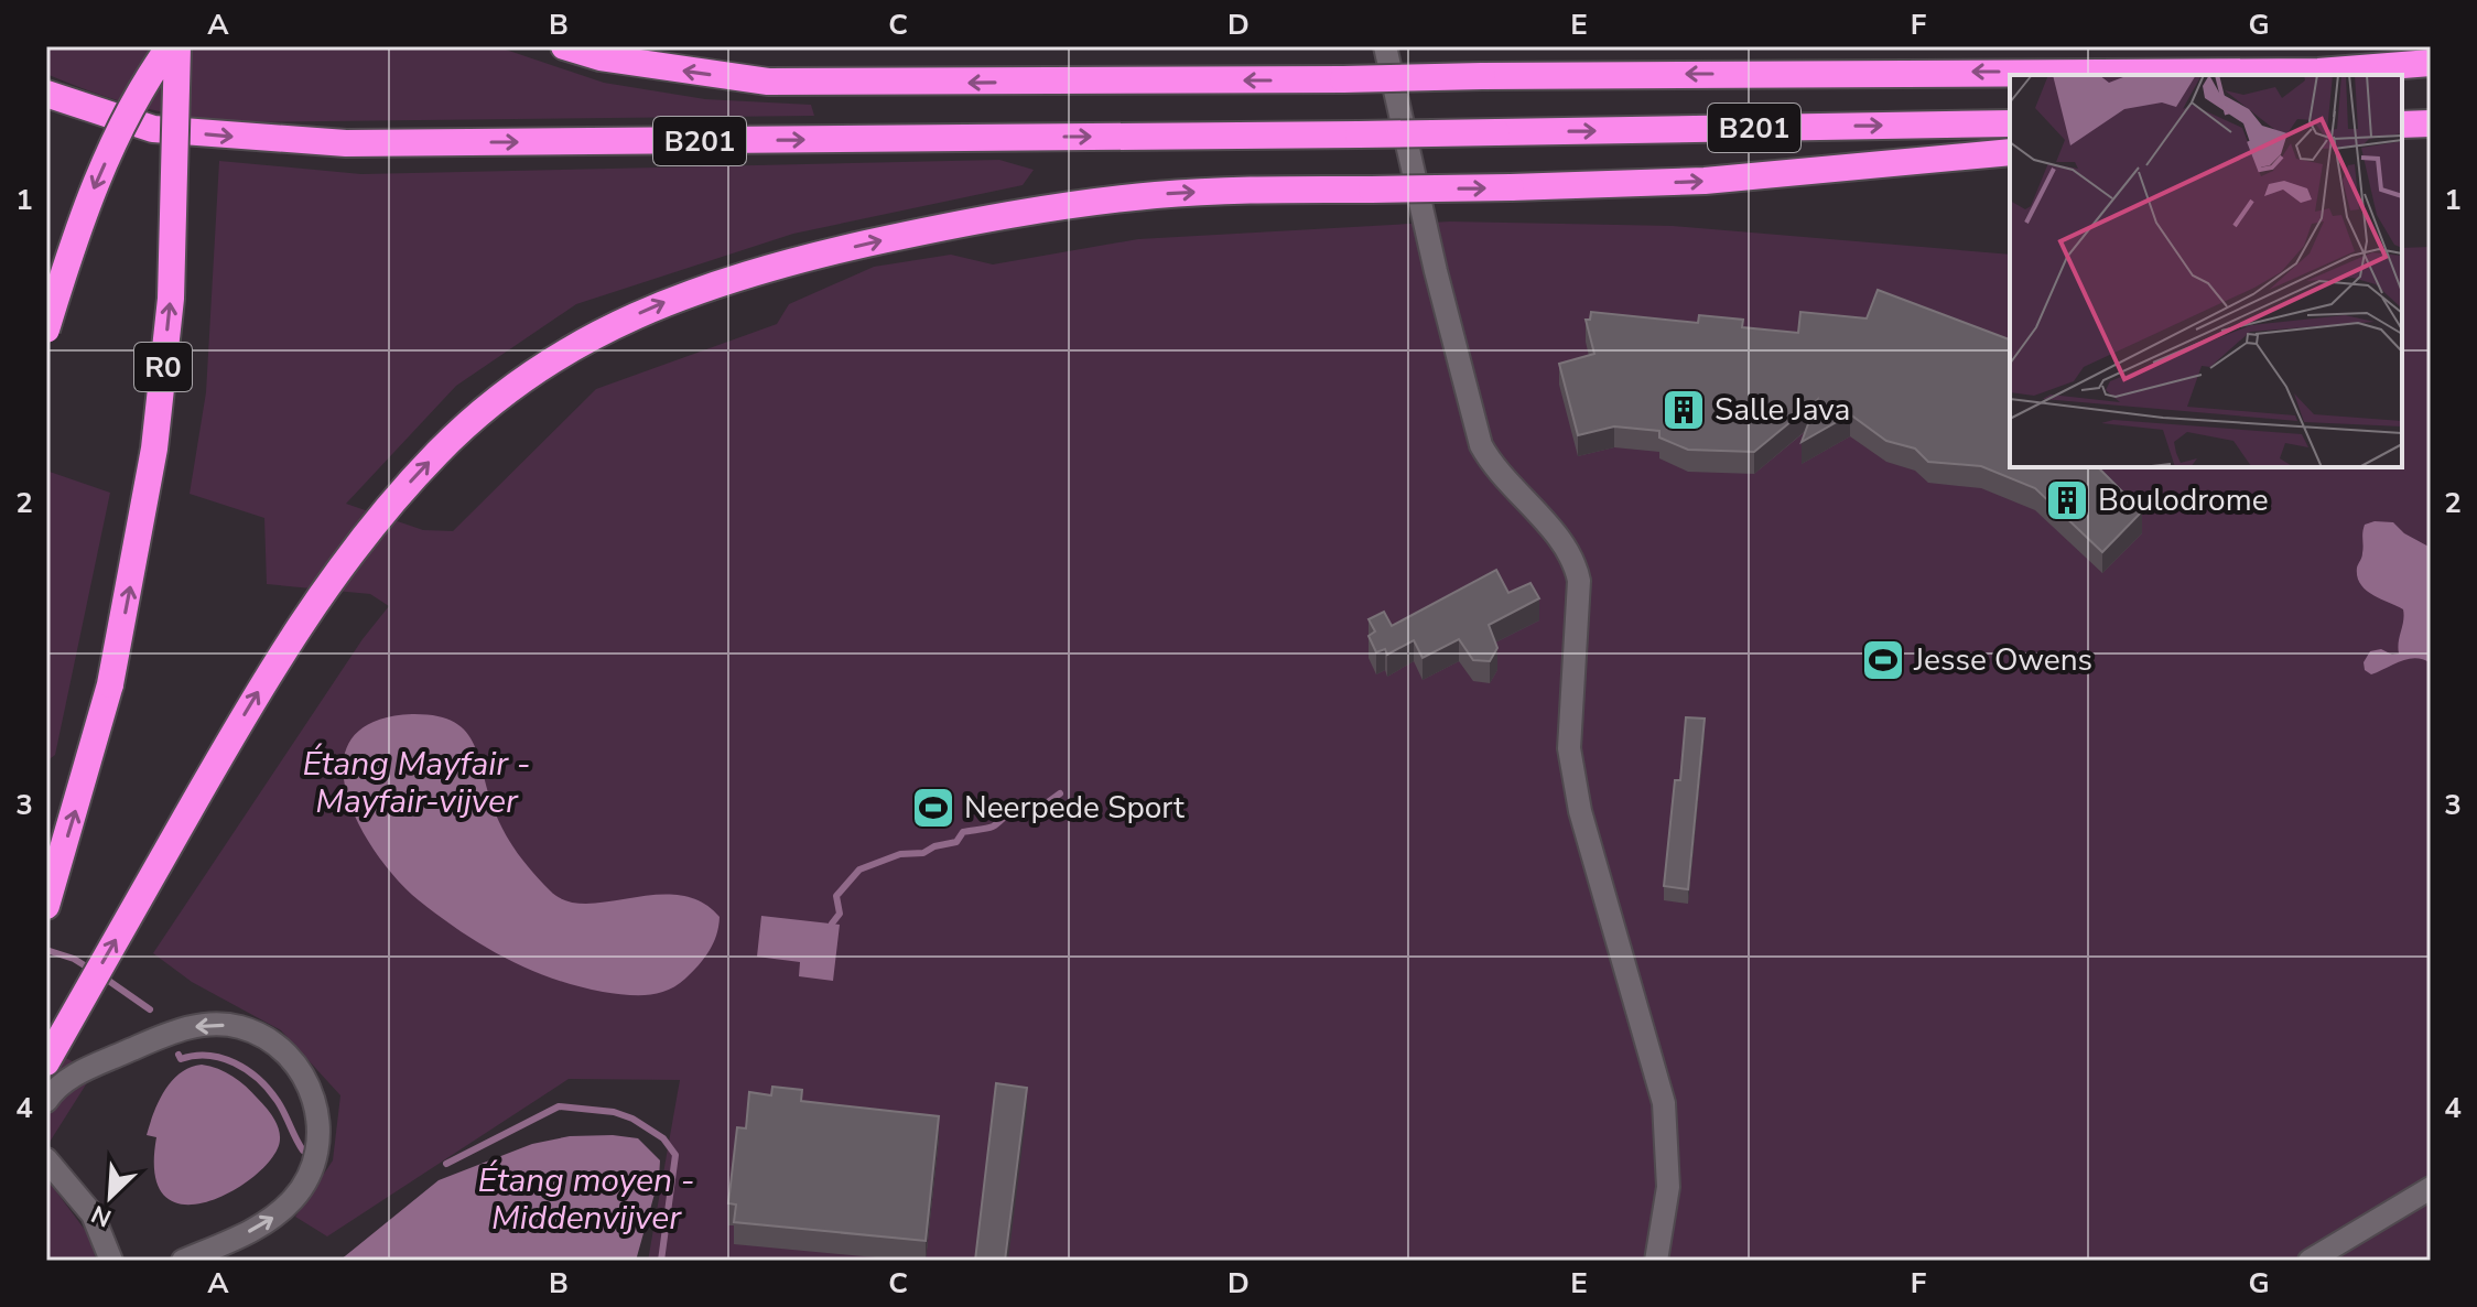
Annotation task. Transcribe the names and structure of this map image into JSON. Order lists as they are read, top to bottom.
{
  "streets": {
    "highway": ["B201", "R0"]
  },
  "water": ["Étang Mayfair - Mayfair-vijver", "Étang moyen - Middenvijver"],
  "places": {
    "building": ["Salle Java", "Boulodrome"],
    "sports": ["Jesse Owens", "Neerpede Sport"]
  },
  "north": "bottom left",
  "grid": {
    "columns": [
      "A",
      "B",
      "C",
      "D",
      "E",
      "F",
      "G"
    ],
    "rows": [
      "1",
      "2",
      "3",
      "4"
    ]
  }
}
